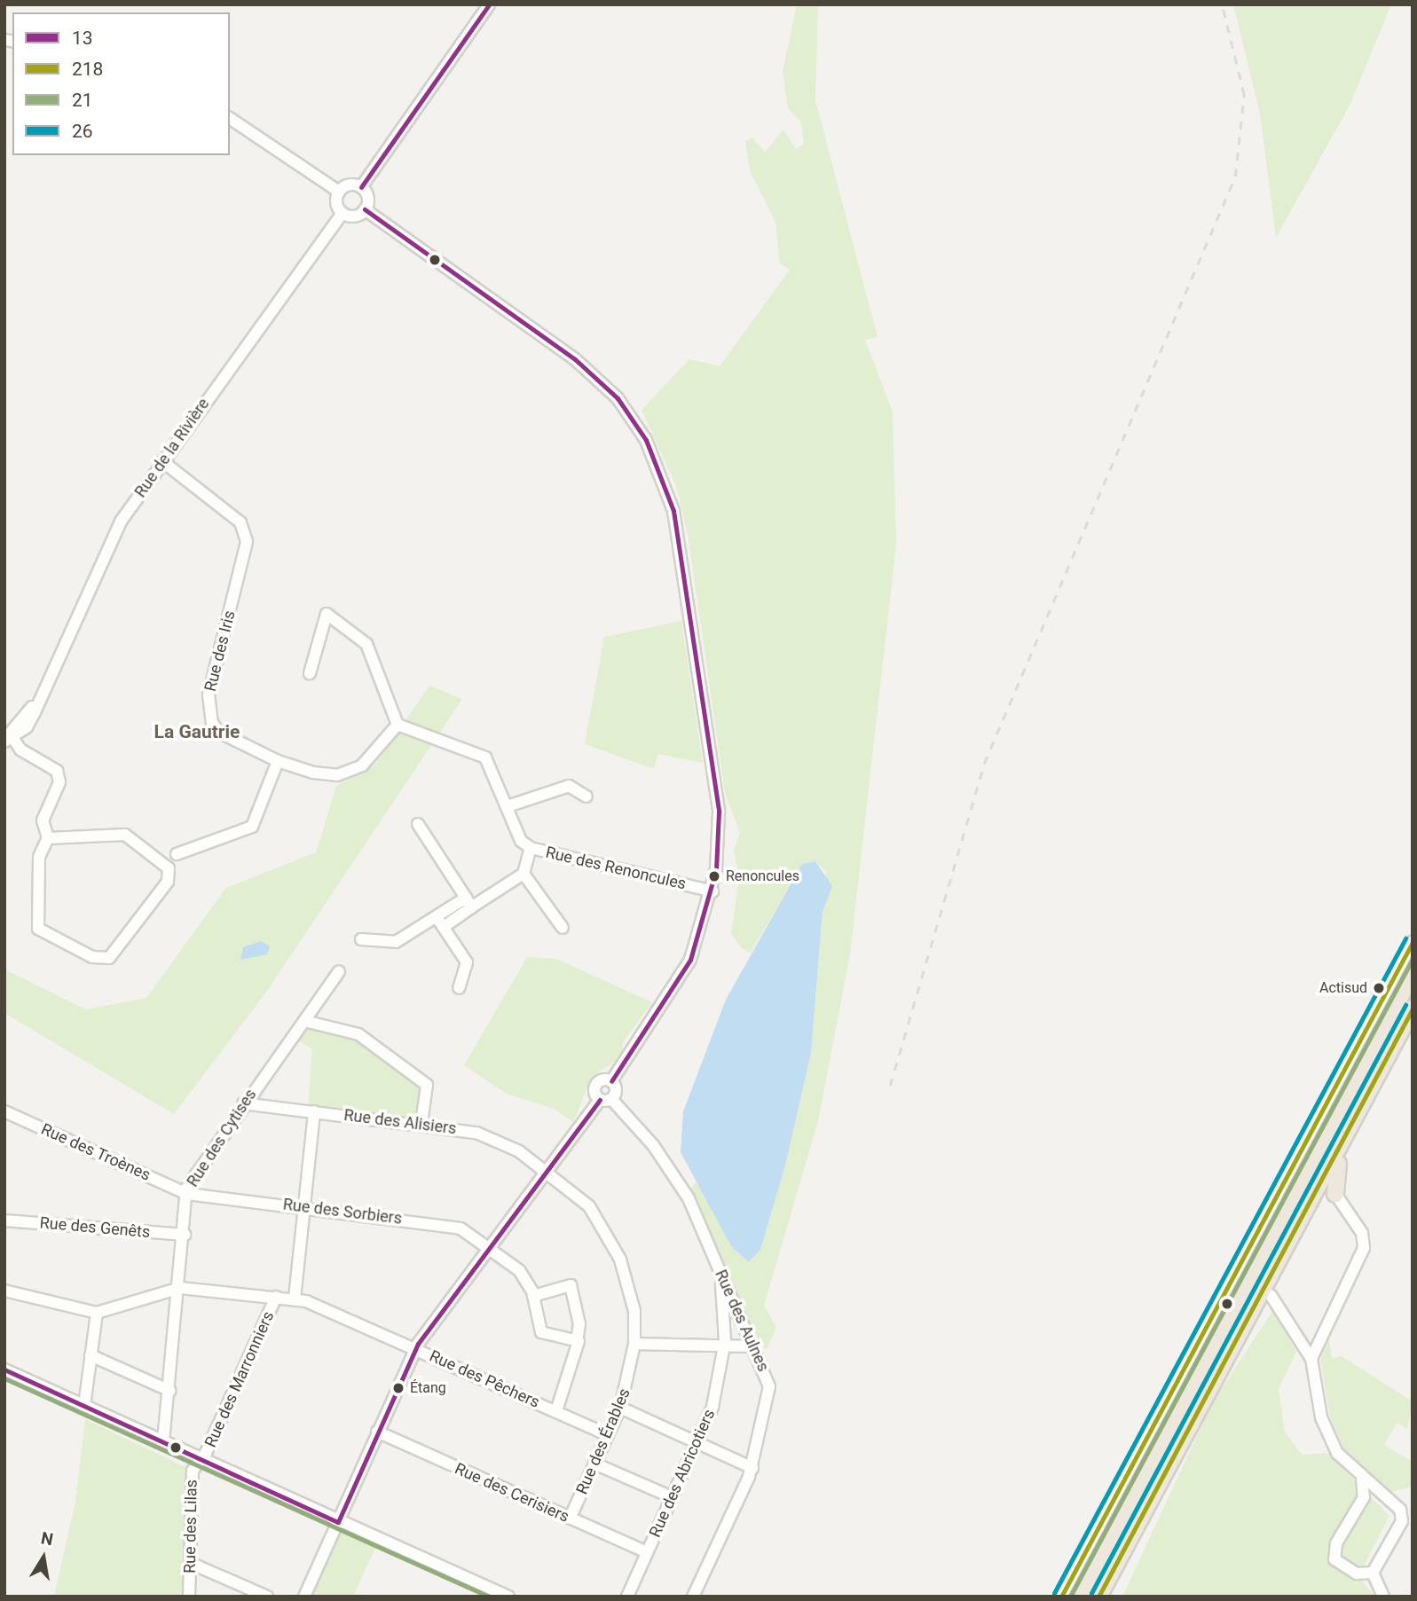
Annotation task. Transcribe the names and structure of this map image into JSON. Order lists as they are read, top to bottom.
{
  "streets": {
    "street": [
      "Rue de la Rivière",
      "Rue des Iris",
      "Rue des Renoncules",
      "Rue des Alisiers",
      "Rue des Cytises",
      "Rue des Troènes",
      "Rue des Sorbiers",
      "Rue des Genêts",
      "Rue des Aulnes",
      "Rue des Marronniers",
      "Rue des Pêchers",
      "Rue des Érables",
      "Rue des Abricotiers",
      "Rue des Cerisiers",
      "Rue des Lilas"
    ]
  },
  "crossings": [
    ["Rue de la Rivière", "Rue des Iris"],
    ["Rue des Iris", "Rue des Renoncules"],
    ["Rue des Alisiers", "Rue des Cytises"],
    ["Rue des Alisiers", "Rue des Érables"],
    ["Rue des Cytises", "Rue des Troènes"],
    ["Rue des Cytises", "Rue des Sorbiers"],
    ["Rue des Cytises", "Rue des Genêts"],
    ["Rue des Cytises", "Rue des Pêchers"],
    ["Rue des Troènes", "Rue des Sorbiers"],
    ["Rue des Aulnes", "Rue des Abricotiers"],
    ["Rue des Marronniers", "Rue des Pêchers"],
    ["Rue des Marronniers", "Rue des Lilas"],
    ["Rue des Pêchers", "Rue des Érables"],
    ["Rue des Érables", "Rue des Cerisiers"],
    ["Rue des Abricotiers", "Rue des Cerisiers"]
  ],
  "districts": ["La Gautrie"],
  "places": ["Renoncules", "Actisud", "Étang"],
  "lines": [
    "transit line 13",
    "transit line 26",
    "transit line 218",
    "transit line 21"
  ],
  "legend": [
    "13",
    "218",
    "21",
    "26"
  ],
  "north": "top"
}
